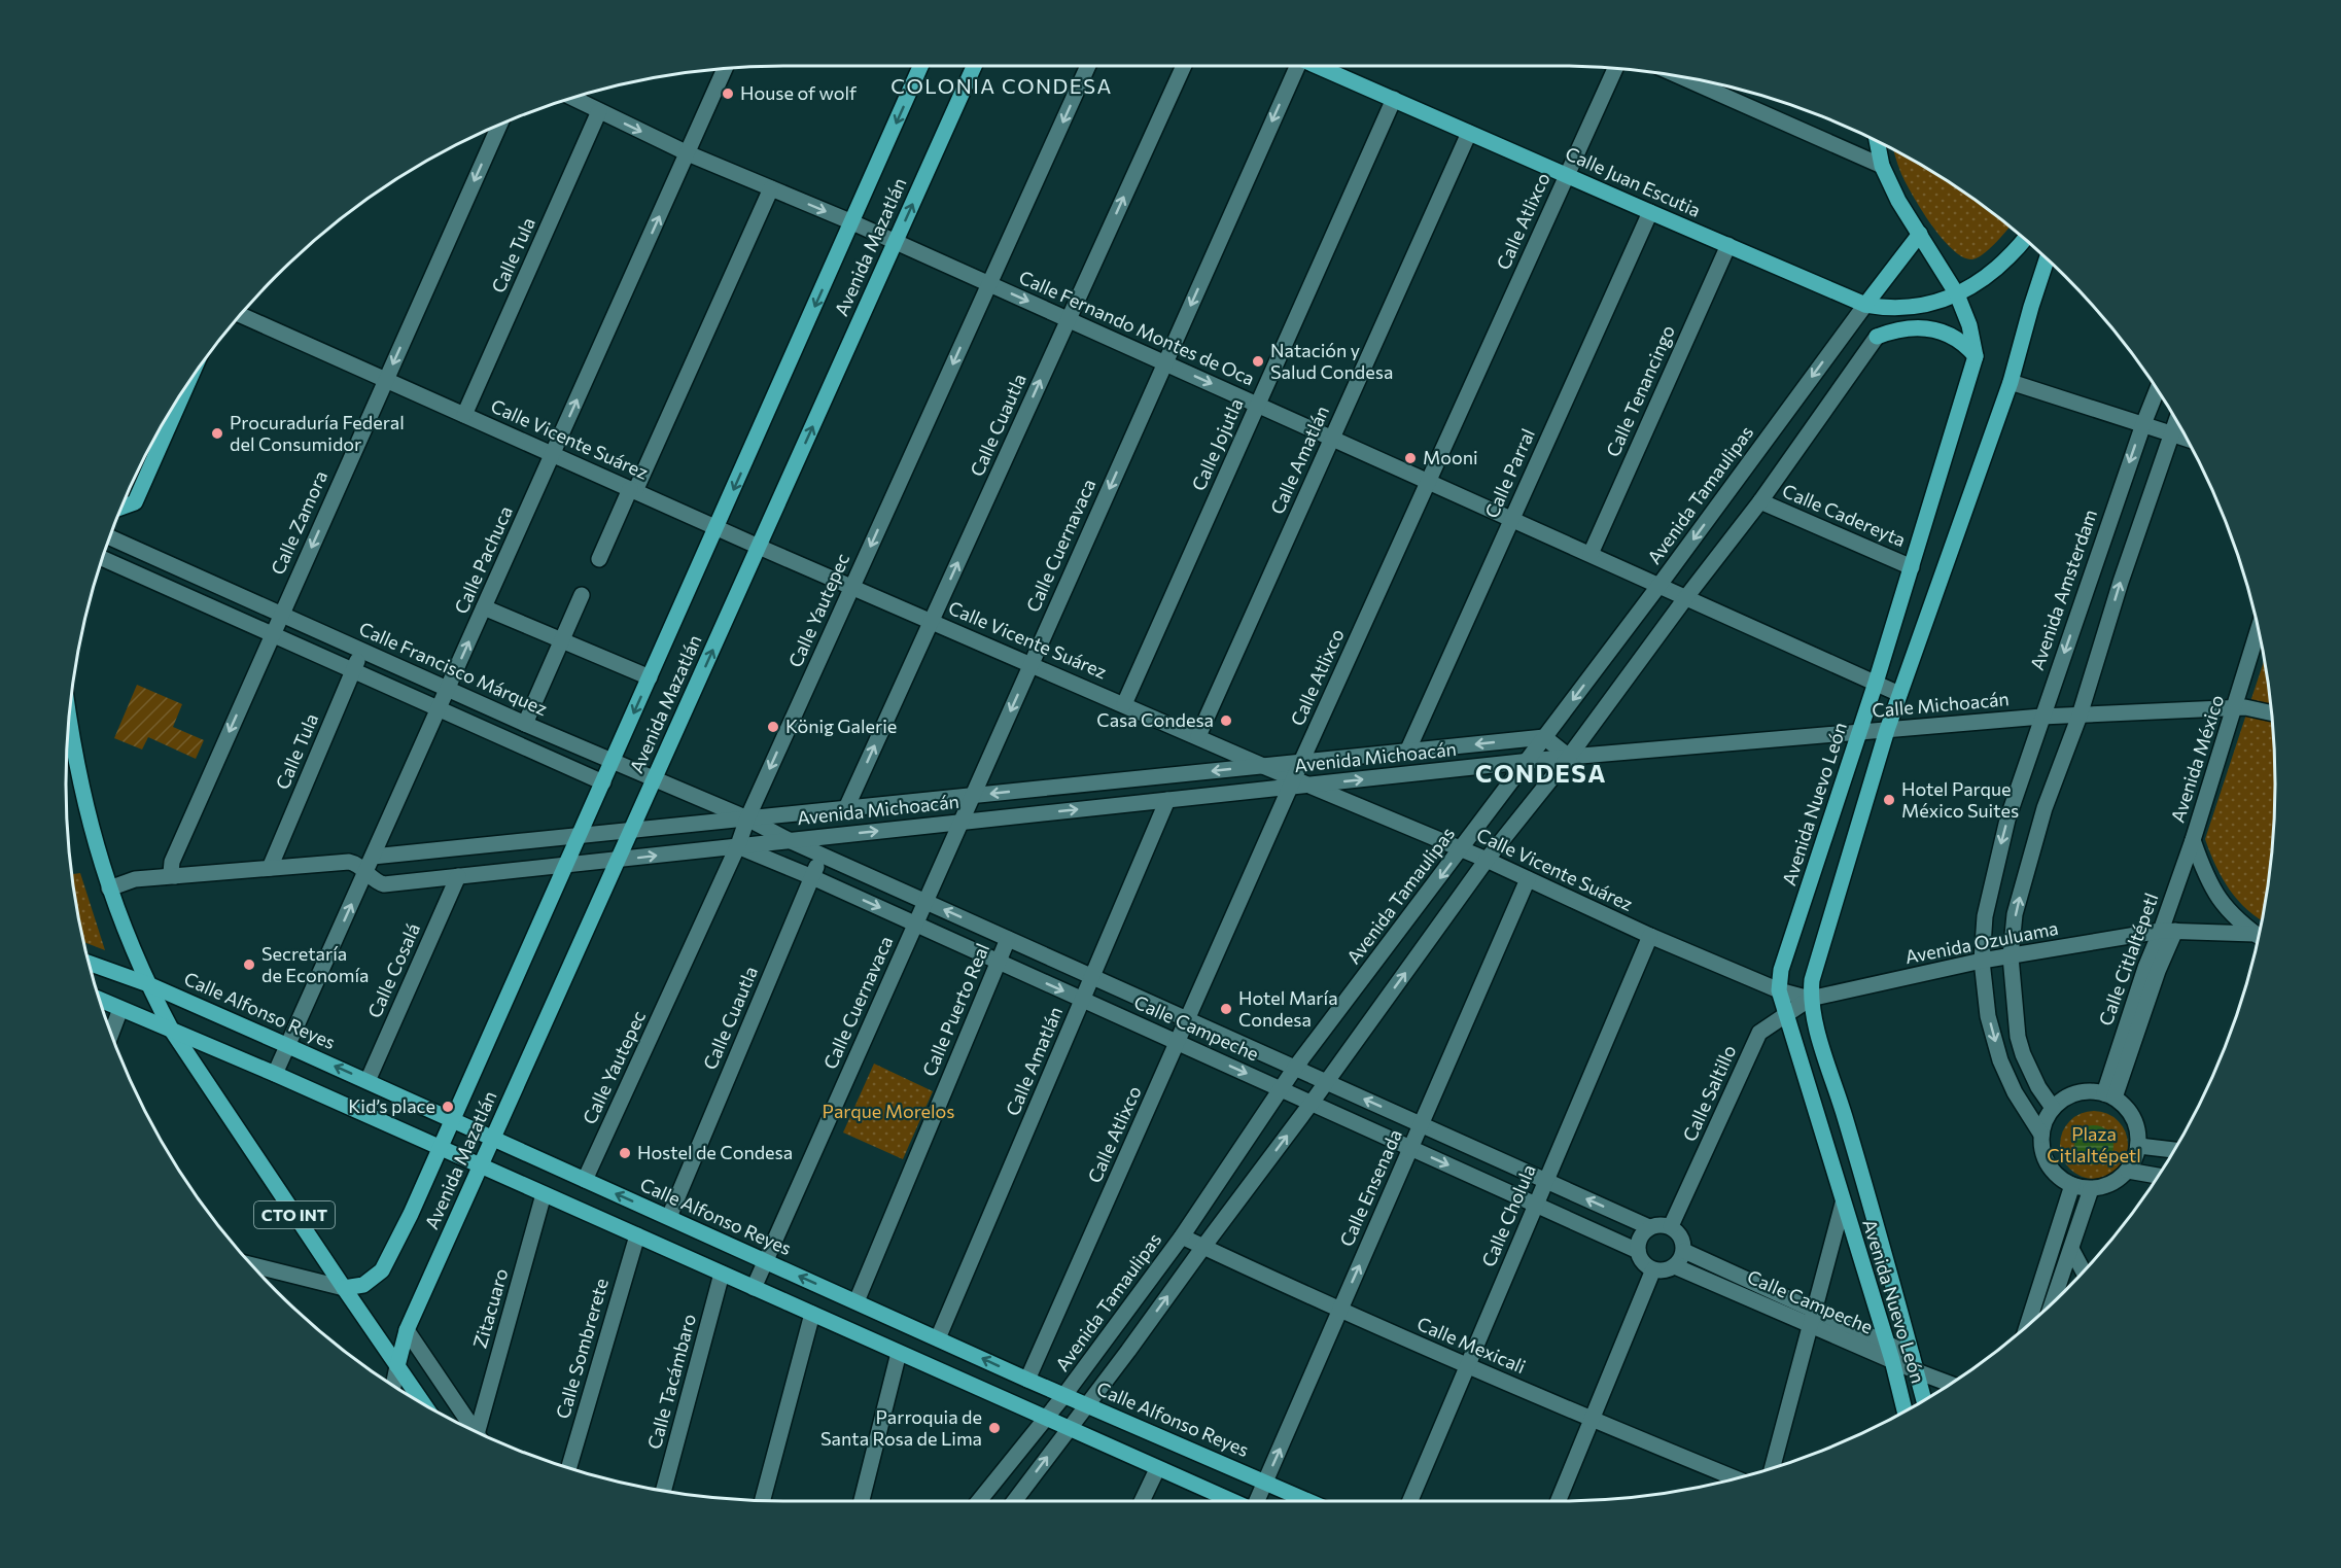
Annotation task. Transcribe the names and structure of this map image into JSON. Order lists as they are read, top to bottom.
{
  "streets": {
    "main road": [
      "Calle Juan Escutia",
      "Avenida Mazatlán",
      "Avenida Nuevo León",
      "Calle Alfonso Reyes",
      "CTO INT"
    ],
    "street": [
      "Calle Atlixco",
      "Calle Tula",
      "Calle Fernando Montes de Oca",
      "Calle Tenancingo",
      "Calle Cuautla",
      "Calle Vicente Suárez",
      "Calle Jojutla",
      "Calle Amatlán",
      "Calle Parral",
      "Avenida Tamaulipas",
      "Calle Cadereyta",
      "Calle Zamora",
      "Calle Cuernavaca",
      "Calle Pachuca",
      "Avenida Amsterdam",
      "Calle Yautepec",
      "Calle Francisco Márquez",
      "Calle Michoacán",
      "Avenida Michoacán",
      "Avenida México",
      "Avenida Ozuluama",
      "Calle Citlaltépetl",
      "Calle Cosalá",
      "Calle Puerto Real",
      "Calle Campeche",
      "Calle Saltillo",
      "Calle Ensenada",
      "Calle Cholula",
      "Zitacuaro",
      "Calle Mexicali",
      "Calle Sombrerete",
      "Calle Tacámbaro"
    ]
  },
  "crossings": [
    ["Calle Juan Escutia", "Calle Atlixco"],
    ["Calle Juan Escutia", "Calle Tenancingo"],
    ["Calle Juan Escutia", "Calle Jojutla"],
    ["Calle Juan Escutia", "Calle Amatlán"],
    ["Calle Juan Escutia", "Calle Parral"],
    ["Calle Juan Escutia", "Avenida Tamaulipas"],
    ["Calle Juan Escutia", "Avenida Nuevo León"],
    ["Calle Atlixco", "Calle Fernando Montes de Oca"],
    ["Calle Atlixco", "Calle Vicente Suárez"],
    ["Calle Atlixco", "Avenida Michoacán"],
    ["Calle Atlixco", "Calle Alfonso Reyes"],
    ["Calle Atlixco", "Calle Campeche"],
    ["Avenida Mazatlán", "Calle Fernando Montes de Oca"],
    ["Avenida Mazatlán", "Calle Vicente Suárez"],
    ["Avenida Mazatlán", "Calle Francisco Márquez"],
    ["Avenida Mazatlán", "Avenida Michoacán"],
    ["Avenida Mazatlán", "Calle Alfonso Reyes"],
    ["Avenida Mazatlán", "CTO INT"],
    ["Calle Tula", "Calle Fernando Montes de Oca"],
    ["Calle Tula", "Calle Vicente Suárez"],
    ["Calle Tula", "Calle Francisco Márquez"],
    ["Calle Tula", "Avenida Michoacán"],
    ["Calle Fernando Montes de Oca", "Calle Tenancingo"],
    ["Calle Fernando Montes de Oca", "Calle Cuautla"],
    ["Calle Fernando Montes de Oca", "Calle Jojutla"],
    ["Calle Fernando Montes de Oca", "Calle Amatlán"],
    ["Calle Fernando Montes de Oca", "Calle Parral"],
    ["Calle Fernando Montes de Oca", "Avenida Tamaulipas"],
    ["Calle Fernando Montes de Oca", "Calle Cuernavaca"],
    ["Calle Fernando Montes de Oca", "Calle Pachuca"],
    ["Calle Fernando Montes de Oca", "Calle Yautepec"],
    ["Calle Fernando Montes de Oca", "Avenida Nuevo León"],
    ["Calle Cuautla", "Calle Vicente Suárez"],
    ["Calle Cuautla", "Avenida Michoacán"],
    ["Calle Cuautla", "Calle Alfonso Reyes"],
    ["Calle Cuautla", "Calle Campeche"],
    ["Calle Vicente Suárez", "Calle Jojutla"],
    ["Calle Vicente Suárez", "Calle Amatlán"],
    ["Calle Vicente Suárez", "Avenida Tamaulipas"],
    ["Calle Vicente Suárez", "Calle Zamora"],
    ["Calle Vicente Suárez", "Calle Cuernavaca"],
    ["Calle Vicente Suárez", "Calle Pachuca"],
    ["Calle Vicente Suárez", "Calle Yautepec"],
    ["Calle Vicente Suárez", "Avenida Michoacán"],
    ["Calle Vicente Suárez", "Avenida Nuevo León"],
    ["Calle Vicente Suárez", "Avenida Ozuluama"],
    ["Calle Vicente Suárez", "Calle Saltillo"],
    ["Calle Vicente Suárez", "Calle Ensenada"],
    ["Calle Vicente Suárez", "Calle Cholula"],
    ["Calle Amatlán", "Avenida Michoacán"],
    ["Calle Amatlán", "Calle Alfonso Reyes"],
    ["Calle Amatlán", "Calle Campeche"],
    ["Calle Parral", "Avenida Michoacán"],
    ["Avenida Tamaulipas", "Avenida Michoacán"],
    ["Avenida Tamaulipas", "Calle Alfonso Reyes"],
    ["Avenida Tamaulipas", "Calle Campeche"],
    ["Avenida Tamaulipas", "Calle Mexicali"],
    ["Calle Cadereyta", "Avenida Nuevo León"],
    ["Calle Zamora", "Calle Francisco Márquez"],
    ["Calle Zamora", "Avenida Michoacán"],
    ["Calle Cuernavaca", "Avenida Michoacán"],
    ["Calle Cuernavaca", "Calle Alfonso Reyes"],
    ["Calle Cuernavaca", "Calle Campeche"],
    ["Calle Pachuca", "Calle Francisco Márquez"],
    ["Calle Pachuca", "Avenida Michoacán"],
    ["Calle Pachuca", "Calle Alfonso Reyes"],
    ["Avenida Amsterdam", "Calle Michoacán"],
    ["Avenida Amsterdam", "Avenida Ozuluama"],
    ["Avenida Amsterdam", "Calle Citlaltépetl"],
    ["Calle Yautepec", "Calle Francisco Márquez"],
    ["Calle Yautepec", "Avenida Michoacán"],
    ["Calle Yautepec", "Calle Alfonso Reyes"],
    ["Calle Yautepec", "Calle Campeche"],
    ["Calle Francisco Márquez", "Avenida Michoacán"],
    ["Calle Francisco Márquez", "Calle Campeche"],
    ["Calle Michoacán", "Avenida Michoacán"],
    ["Calle Michoacán", "Avenida México"],
    ["Calle Michoacán", "Avenida Nuevo León"],
    ["Avenida Michoacán", "Calle Cosalá"],
    ["Avenida Michoacán", "Calle Campeche"],
    ["Avenida Michoacán", "CTO INT"],
    ["Avenida México", "Avenida Ozuluama"],
    ["Avenida México", "Calle Citlaltépetl"],
    ["Avenida Nuevo León", "Avenida Ozuluama"],
    ["Avenida Nuevo León", "Calle Campeche"],
    ["Avenida Nuevo León", "Calle Saltillo"],
    ["Avenida Ozuluama", "Calle Citlaltépetl"],
    ["Avenida Ozuluama", "Calle Saltillo"],
    ["Calle Cosalá", "Calle Alfonso Reyes"],
    ["Calle Puerto Real", "Calle Alfonso Reyes"],
    ["Calle Puerto Real", "Calle Campeche"],
    ["Calle Alfonso Reyes", "Calle Ensenada"],
    ["Calle Alfonso Reyes", "CTO INT"],
    ["Calle Campeche", "Calle Saltillo"],
    ["Calle Campeche", "Calle Ensenada"],
    ["Calle Campeche", "Calle Cholula"],
    ["Calle Ensenada", "Calle Mexicali"],
    ["Calle Cholula", "Calle Mexicali"]
  ],
  "one_way": [
    "Calle Cuautla",
    "Calle Zamora",
    "Calle Cuernavaca",
    "Calle Yautepec"
  ],
  "districts": ["COLONIA CONDESA", "CONDESA"],
  "parks": ["Parque Morelos", "Plaza Citlaltépetl"],
  "places": [
    "House of wolf",
    "Natación y Salud Condesa",
    "Procuraduría Federal del Consumidor",
    "Mooni",
    "Casa Condesa",
    "König Galerie",
    "Hotel Parque México Suites",
    "Secretaría de Economía",
    "Hotel María Condesa",
    "Kid’s place",
    "Hostel de Condesa",
    "Parroquia de Santa Rosa de Lima"
  ]
}
